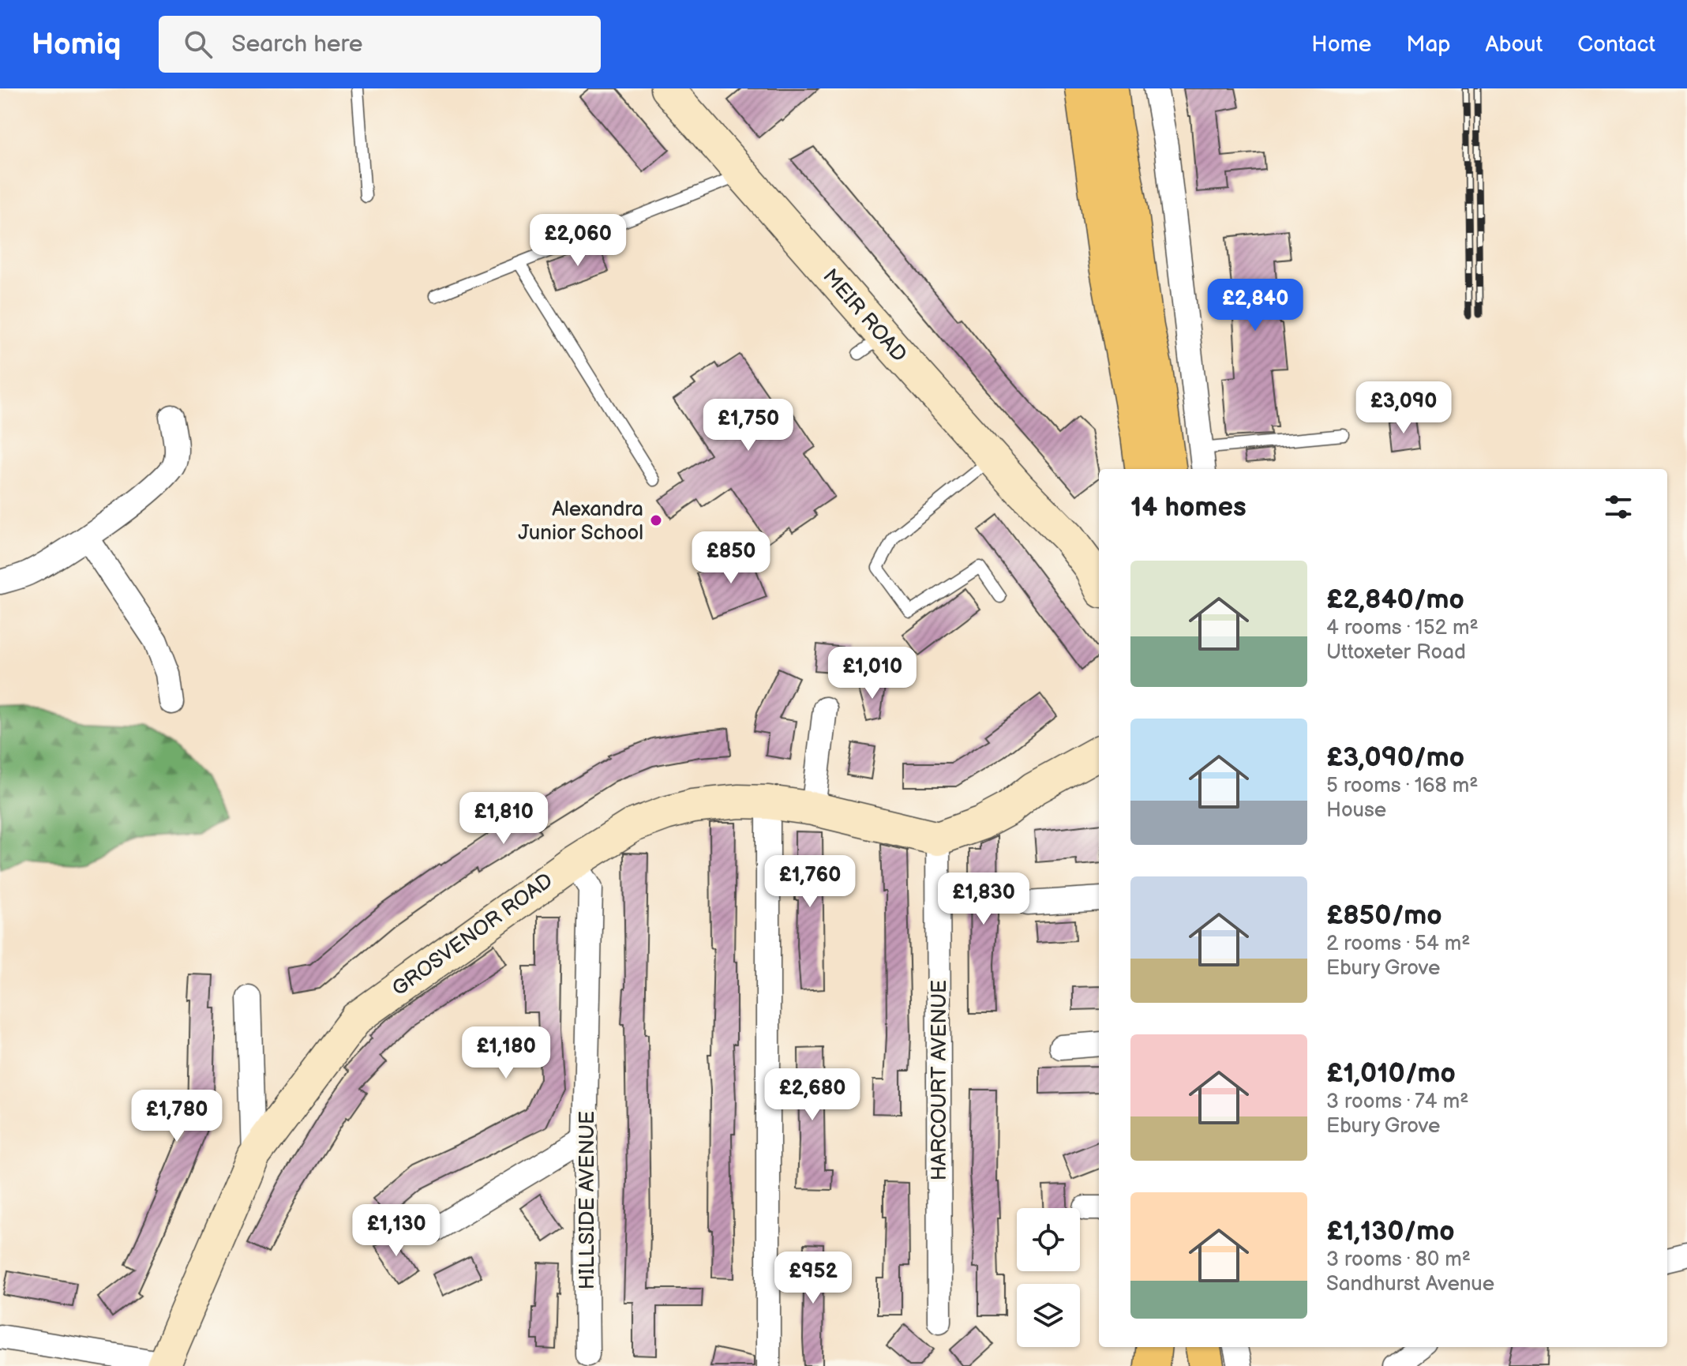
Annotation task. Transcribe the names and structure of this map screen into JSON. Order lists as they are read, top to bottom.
{
  "streets": {
    "street": [
      "MEIR ROAD",
      "GROSVENOR ROAD",
      "HARCOURT AVENUE",
      "HILLSIDE AVENUE"
    ]
  },
  "crossings": [
    ["GROSVENOR ROAD", "HARCOURT AVENUE"],
    ["GROSVENOR ROAD", "HILLSIDE AVENUE"]
  ],
  "places": ["Alexandra Junior School"],
  "page": {
    "header": "Homiq",
    "search": "Search here",
    "nav": [
      "Home",
      "Map",
      "About",
      "Contact"
    ],
    "price": [
      "£2,060",
      "£2,840",
      "£3,090",
      "£1,750",
      "£850",
      "£1,010",
      "£1,810",
      "£1,760",
      "£1,830",
      "£1,180",
      "£2,680",
      "£1,780",
      "£1,130",
      "£952"
    ],
    "heading": "14 homes",
    "list": [
      {
        "name": "£2,840/mo",
        "note": "4 rooms · 152 m² · Uttoxeter Road"
      },
      {
        "name": "£3,090/mo",
        "note": "5 rooms · 168 m² · House"
      },
      {
        "name": "£850/mo",
        "note": "2 rooms · 54 m² · Ebury Grove"
      },
      {
        "name": "£1,010/mo",
        "note": "3 rooms · 74 m² · Ebury Grove"
      },
      {
        "name": "£1,130/mo",
        "note": "3 rooms · 80 m² · Sandhurst Avenue"
      }
    ]
  }
}
